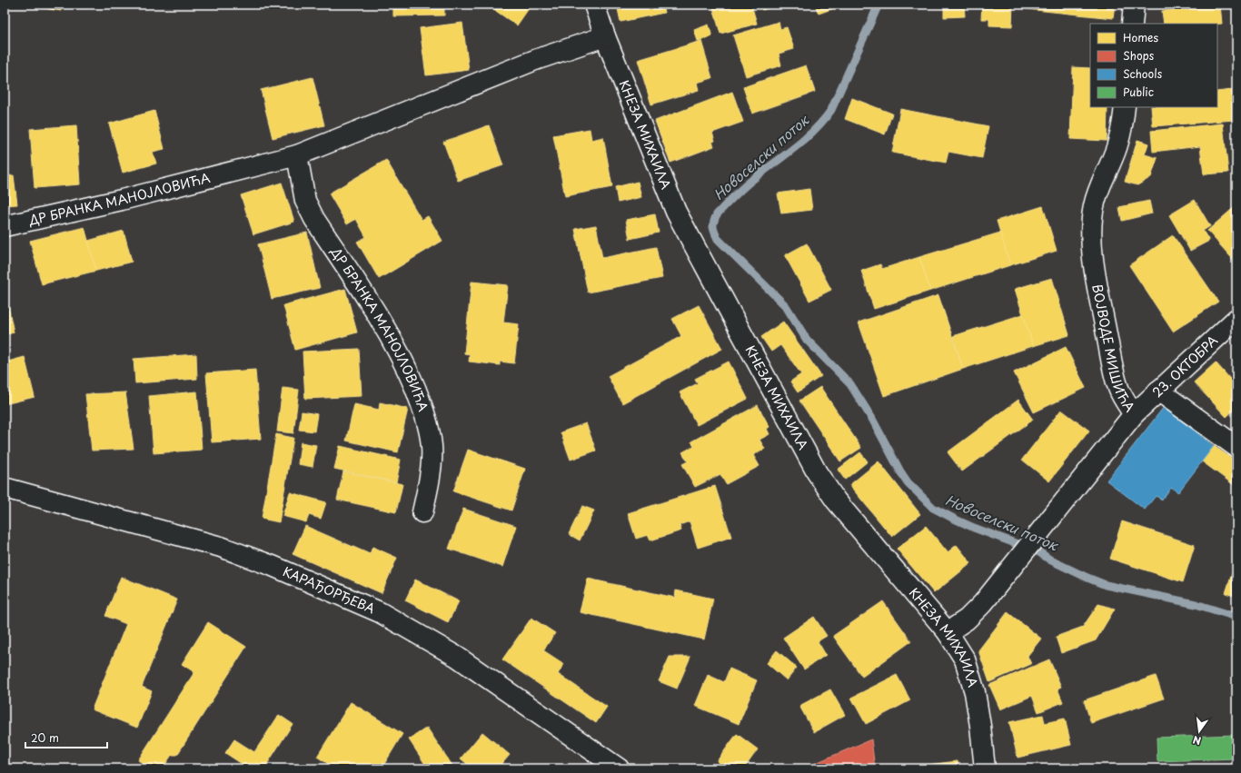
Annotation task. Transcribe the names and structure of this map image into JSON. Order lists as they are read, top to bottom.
{
  "streets": {
    "street": [
      "КНЕЗА МИХАИЛА",
      "ДР БРАНКА МАНОЈЛОВИЋА",
      "ВОЈВОДЕ МИШИЋА",
      "23. ОКТОБРА",
      "КАРАЂОРЂЕВА"
    ]
  },
  "crossings": [
    ["КНЕЗА МИХАИЛА", "ДР БРАНКА МАНОЈЛОВИЋА"],
    ["КНЕЗА МИХАИЛА", "ВОЈВОДЕ МИШИЋА"],
    ["ВОЈВОДЕ МИШИЋА", "23. ОКТОБРА"]
  ],
  "water": ["Новоселски поток"],
  "legend": [
    "Homes",
    "Shops",
    "Schools",
    "Public"
  ],
  "scale_bar": "20 m",
  "north": "bottom"
}
